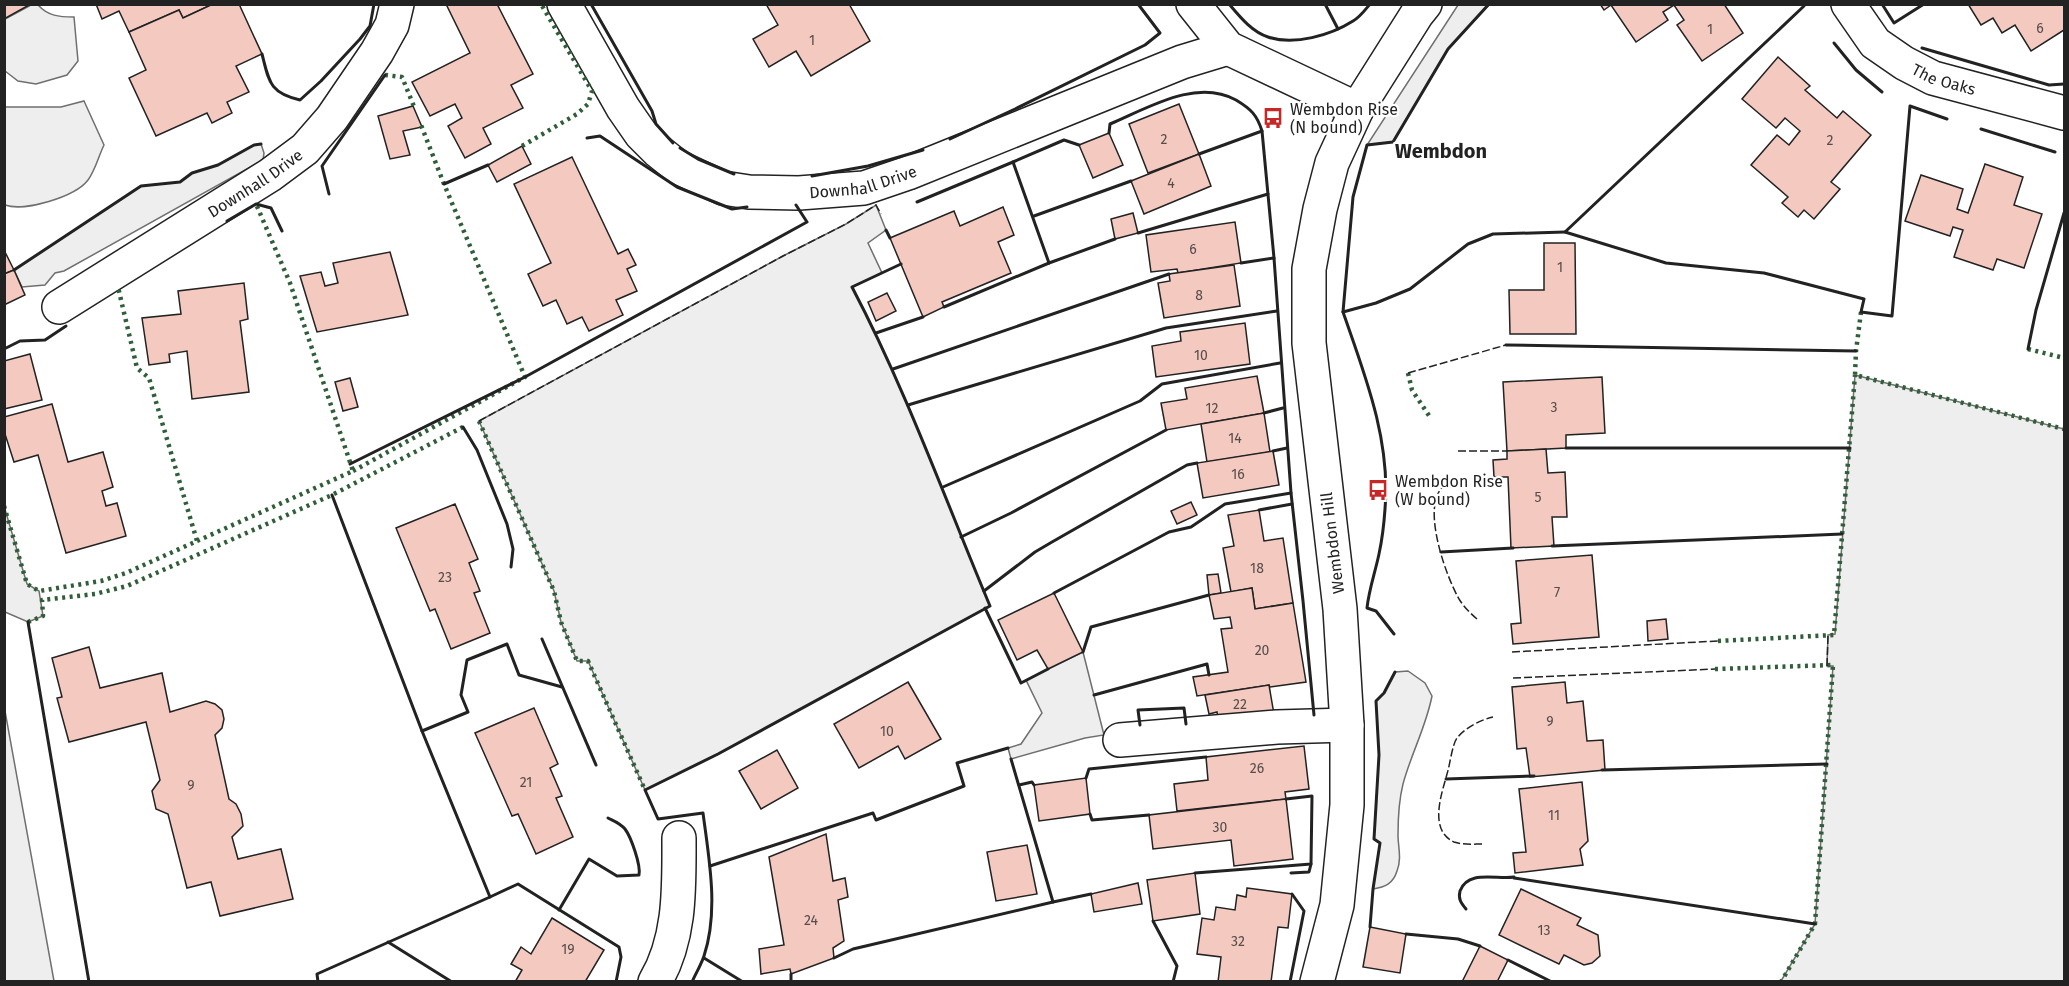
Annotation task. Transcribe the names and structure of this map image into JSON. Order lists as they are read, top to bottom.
{
  "streets": {
    "street": ["The Oaks", "Downhall Drive", "Wembdon Hill"]
  },
  "districts": ["Wembdon"],
  "places": {
    "bus stop": ["Wembdon Rise (N bound)", "Wembdon Rise (W bound)"]
  },
  "house_numbers": [
    "6",
    "1",
    "1",
    "2",
    "2",
    "4",
    "6",
    "1",
    "8",
    "10",
    "3",
    "12",
    "14",
    "16",
    "5",
    "18",
    "23",
    "7",
    "20",
    "22",
    "9",
    "10",
    "26",
    "21",
    "9",
    "11",
    "30",
    "24",
    "13",
    "32",
    "19"
  ]
}
